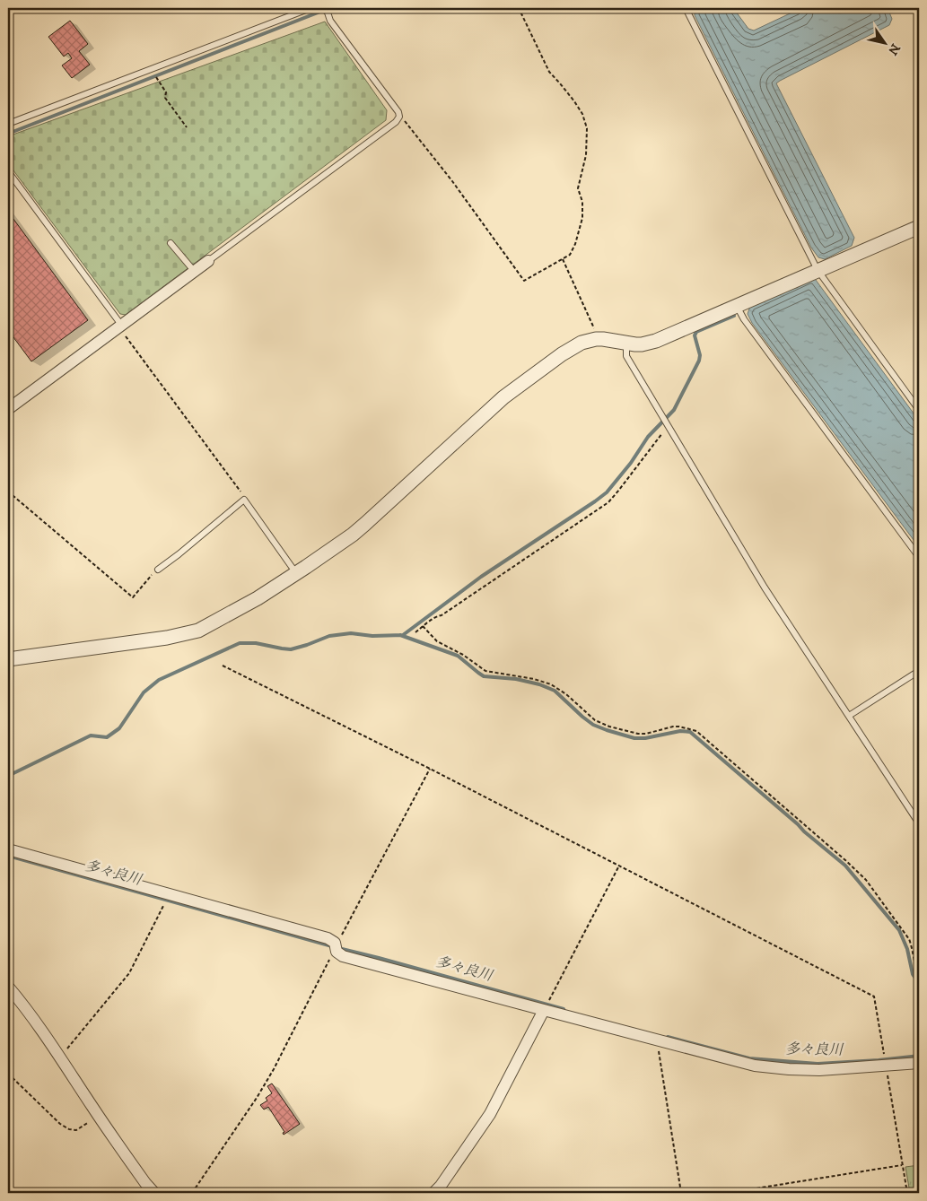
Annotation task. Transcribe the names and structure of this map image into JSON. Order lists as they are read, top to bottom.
{
  "water": ["多々良川"],
  "north": "bottom right"
}
